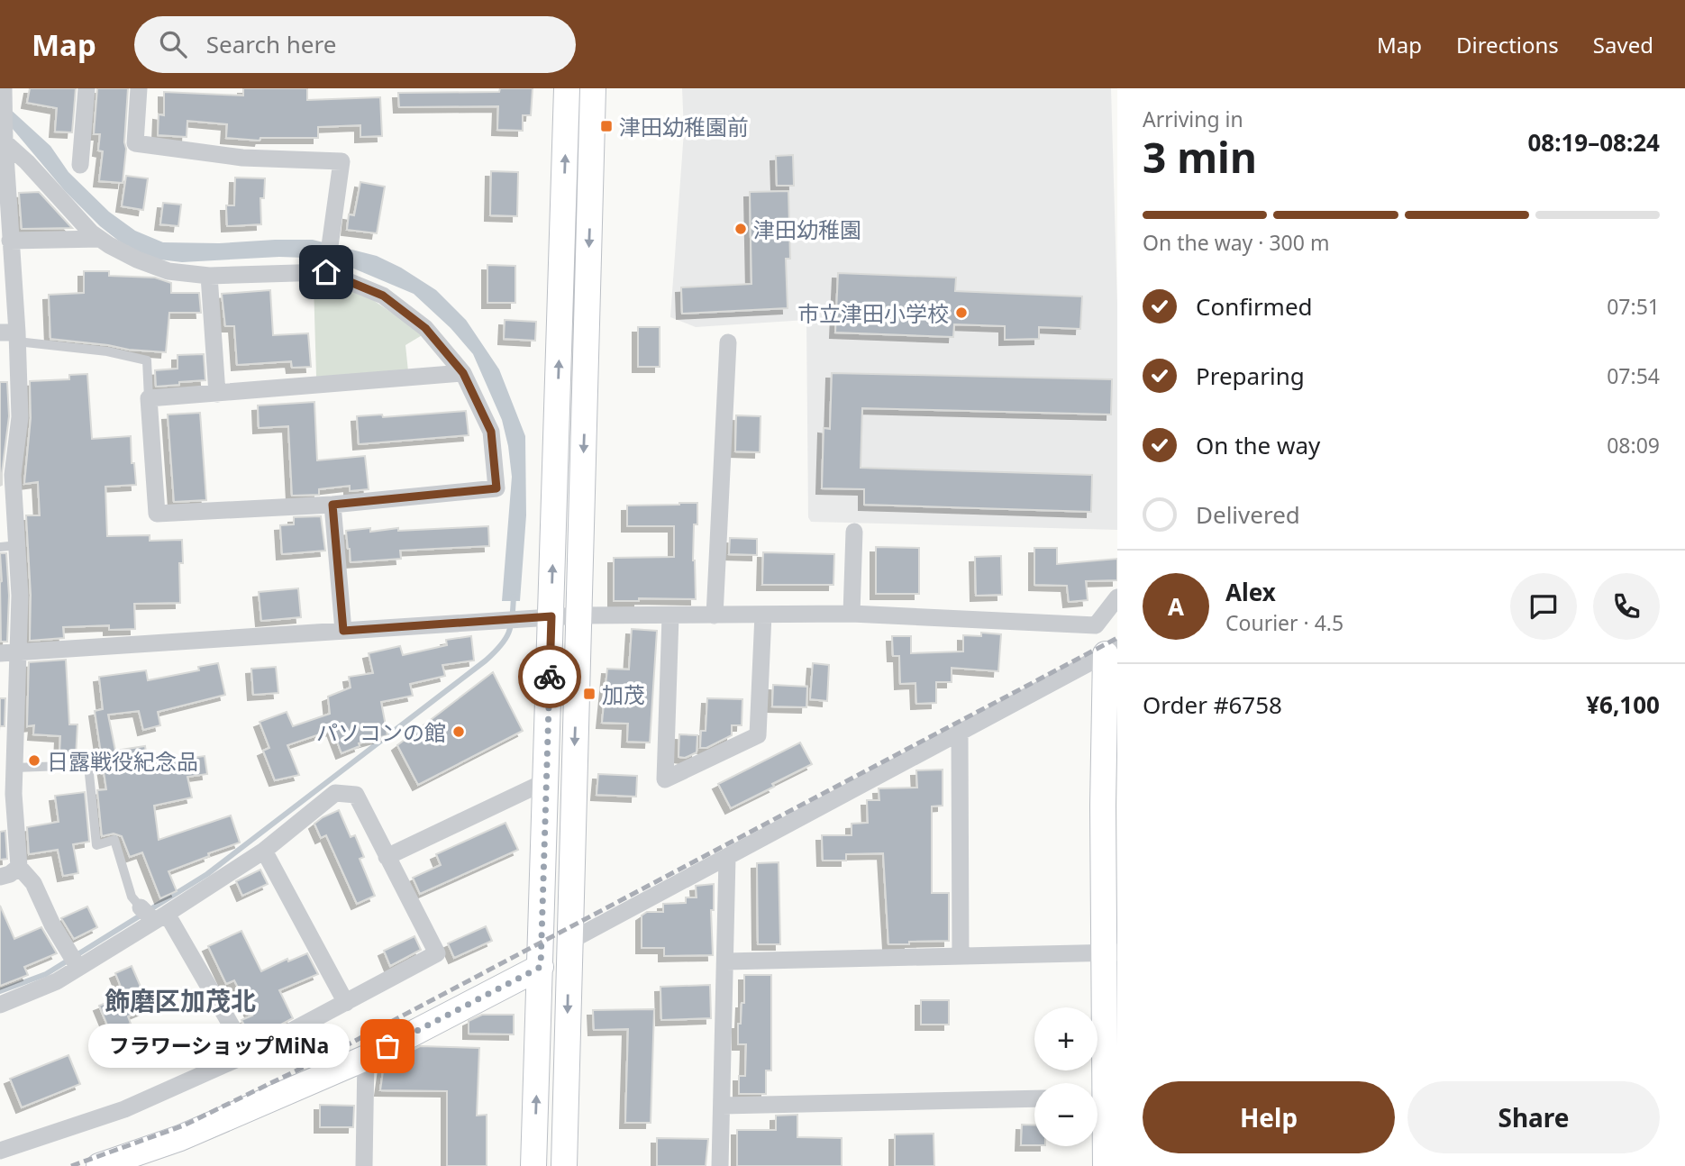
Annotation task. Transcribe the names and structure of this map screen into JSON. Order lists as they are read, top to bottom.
{
  "districts": ["飾磨区加茂北"],
  "places": {
    "transit": ["津田幼稚園前", "加茂"],
    "other": [
      "津田幼稚園",
      "市立津田小学校",
      "パソコンの館",
      "日露戦役紀念品",
      "フラワーショップMiNa"
    ]
  },
  "page": {
    "header": "Map",
    "search": "Search here",
    "nav": ["Map", "Directions", "Saved"],
    "heading": ["3 min", "Arriving in", "08:19–08:24"],
    "panel": [
      "Alex",
      "Courier · 4.5",
      "Order #6758",
      "¥6,100"
    ],
    "bar": "On the way · 300 m",
    "list": [
      ["Confirmed", "07:51"],
      ["Preparing", "07:54"],
      ["On the way", "08:09"],
      "Delivered"
    ],
    "round": "A",
    "map_buttons": ["+", "−"],
    "bubble": "フラワーショップMiNa",
    "buttons": ["Help", "Share"]
  }
}
